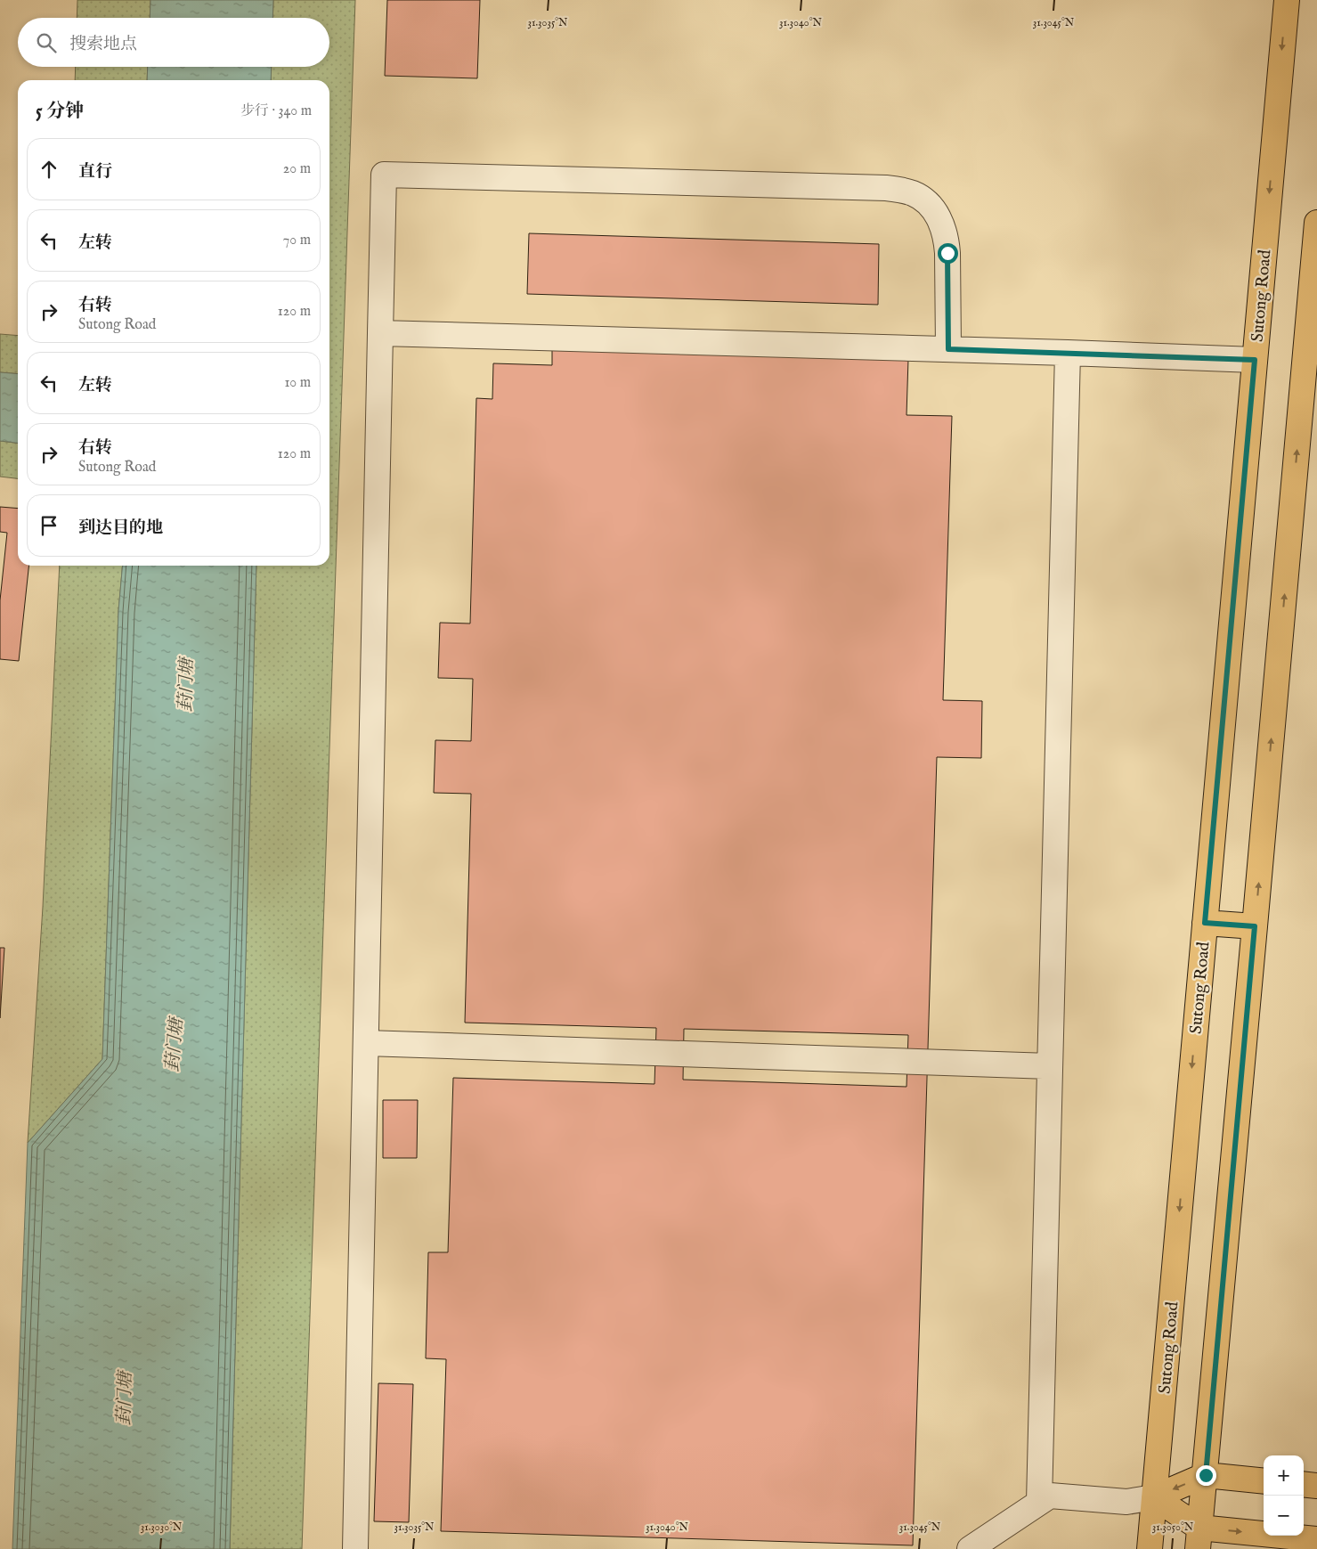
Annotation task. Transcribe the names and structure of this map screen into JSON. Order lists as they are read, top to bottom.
{
  "streets": {
    "main road": ["Sutong Road"]
  },
  "water": ["葑门塘"],
  "page": {
    "search": "搜索地点",
    "heading": ["5 分钟", "步行 · 340 m"],
    "list": [
      ["直行", "20 m"],
      ["左转", "70 m"],
      ["右转", "Sutong Road", "120 m"],
      ["左转", "10 m"],
      ["右转", "Sutong Road", "120 m"],
      "到达目的地"
    ],
    "map_buttons": ["+", "−"]
  },
  "coordinates": [
    "31.3035°N",
    "31.3040°N",
    "31.3045°N",
    "31.3030°N",
    "31.3050°N"
  ]
}
